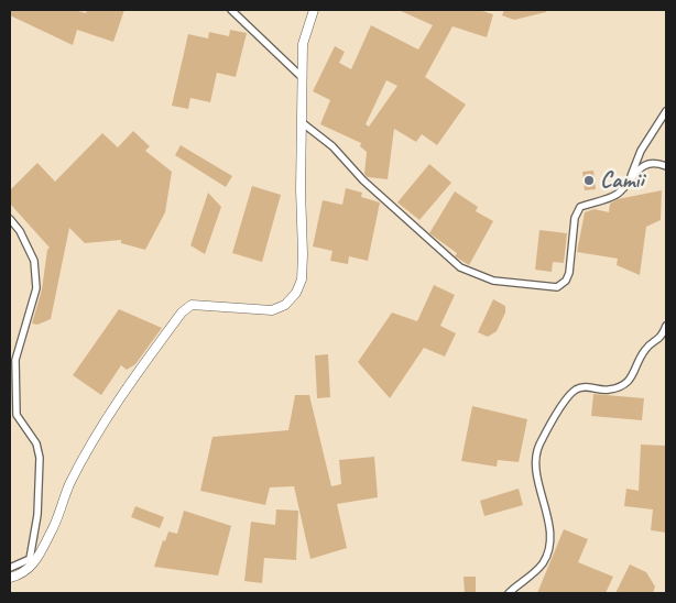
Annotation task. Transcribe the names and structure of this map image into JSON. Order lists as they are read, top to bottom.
{
  "places": ["Camii"]
}
